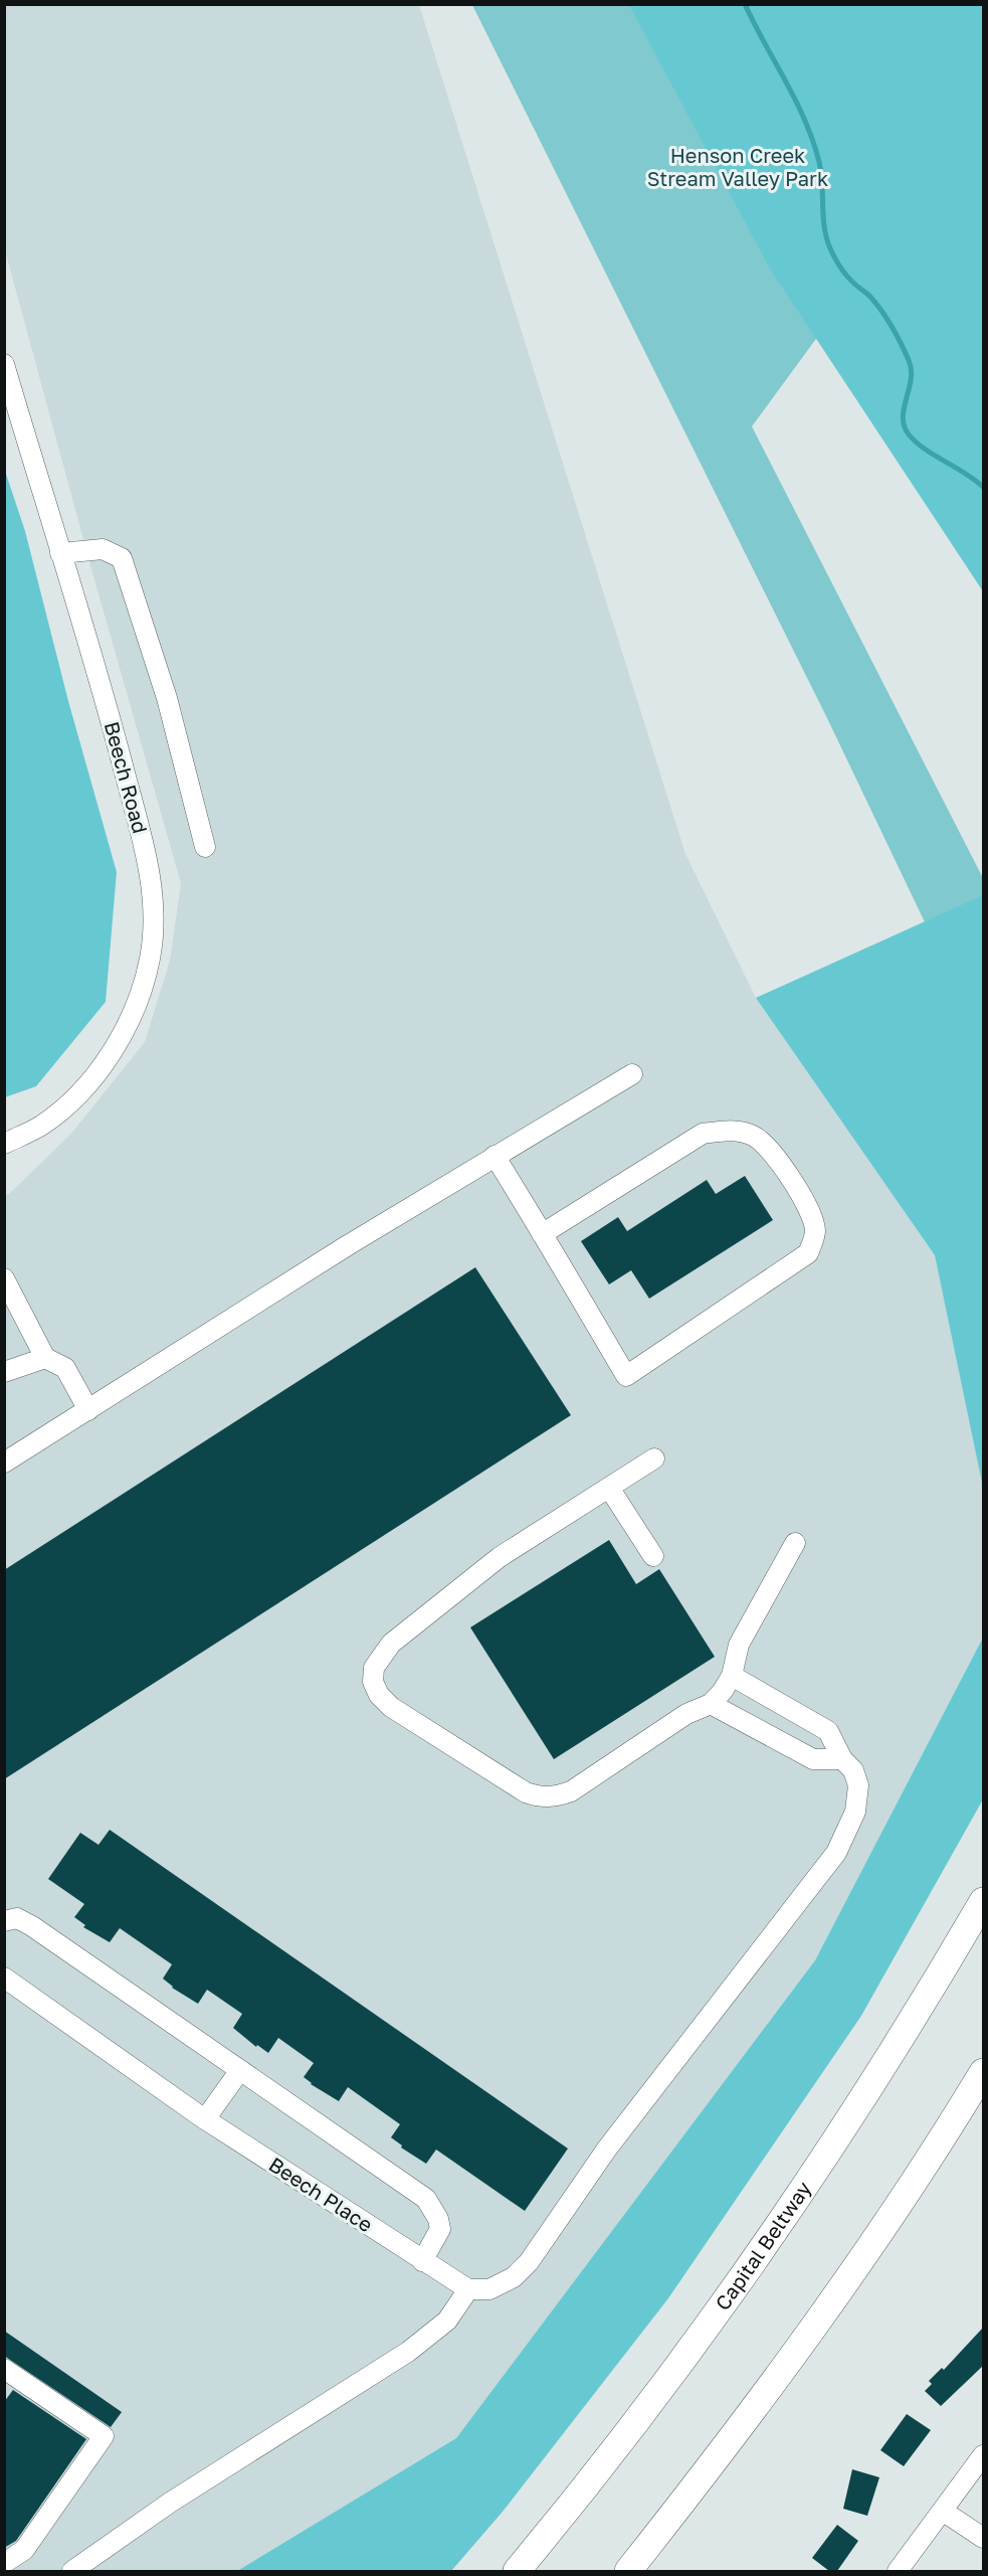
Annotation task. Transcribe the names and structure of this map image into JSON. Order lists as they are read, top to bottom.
{
  "streets": {
    "highway": ["Capital Beltway"],
    "street": ["Beech Road", "Beech Place"]
  },
  "parks": ["Henson Creek Stream Valley Park"]
}
